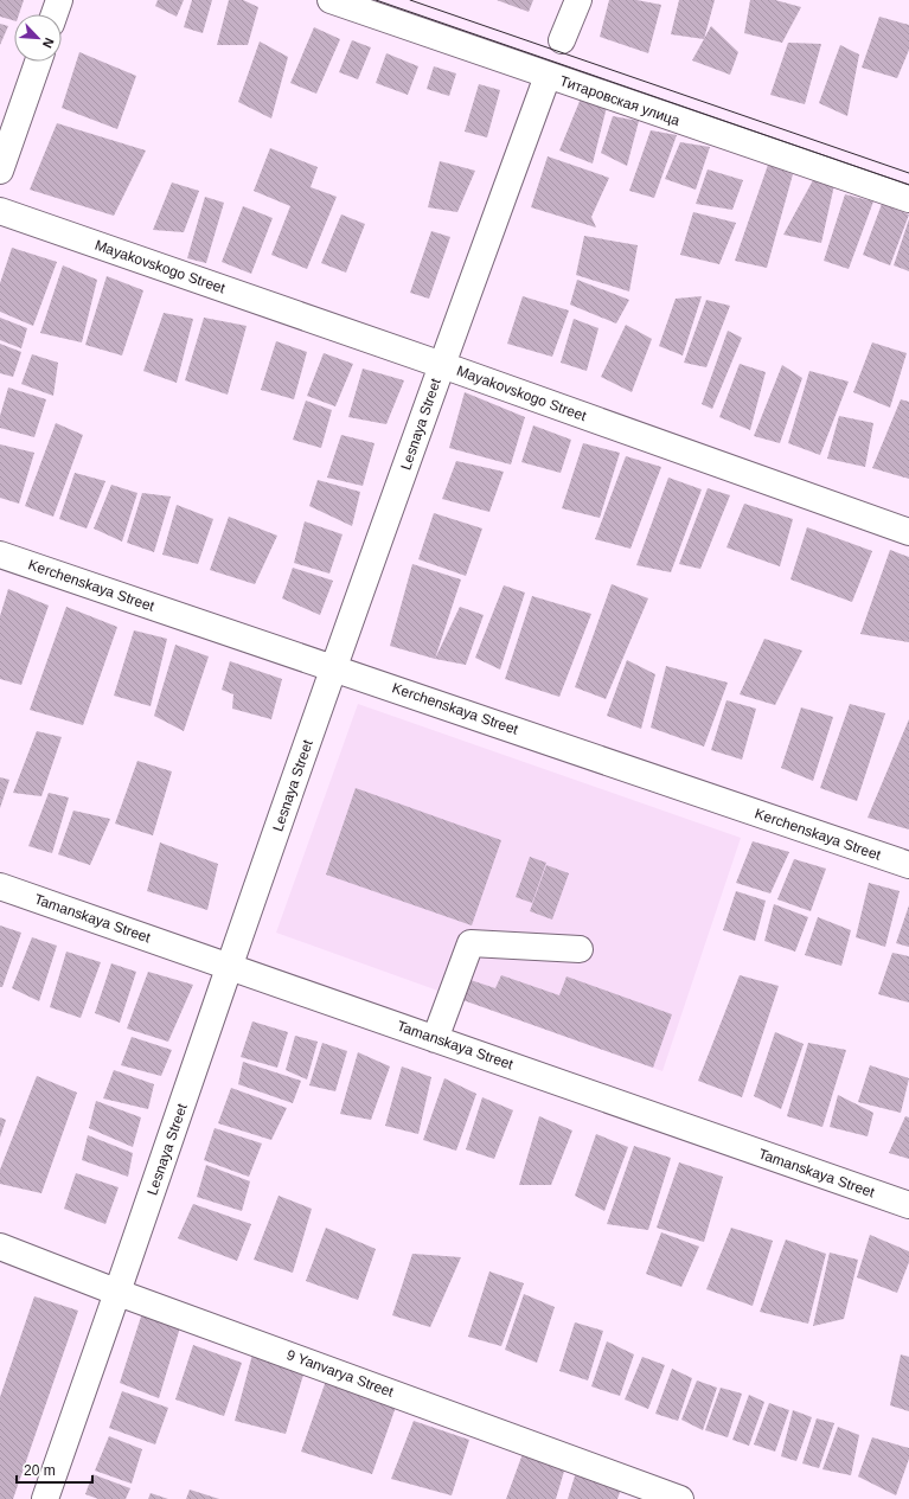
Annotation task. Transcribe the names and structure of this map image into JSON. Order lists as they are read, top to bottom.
{
  "streets": {
    "street": [
      "Титаровская улица",
      "Mayakovskogo Street",
      "Lesnaya Street",
      "Kerchenskaya Street",
      "Tamanskaya Street",
      "9 Yanvarya Street"
    ]
  },
  "crossings": [
    ["Титаровская улица", "Lesnaya Street"],
    ["Mayakovskogo Street", "Lesnaya Street"],
    ["Lesnaya Street", "Kerchenskaya Street"],
    ["Lesnaya Street", "Tamanskaya Street"],
    ["Lesnaya Street", "9 Yanvarya Street"]
  ],
  "scale_bar": "20 m",
  "north": "bottom right"
}
